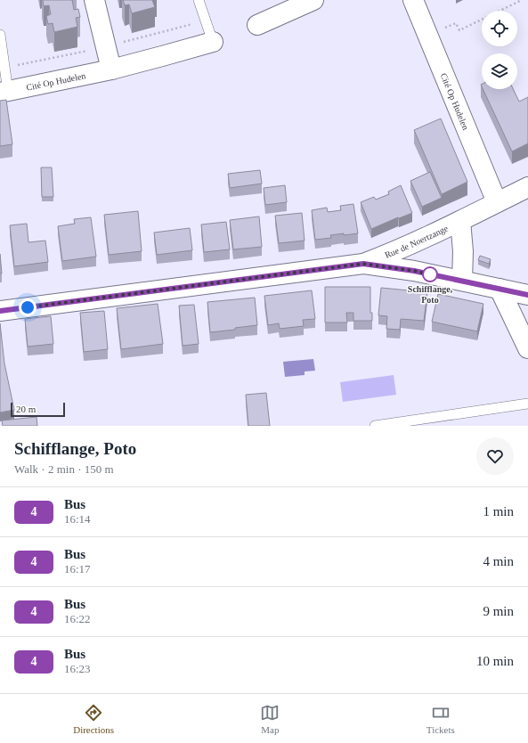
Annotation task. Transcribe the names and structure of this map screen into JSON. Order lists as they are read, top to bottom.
{
  "streets": {
    "main road": ["Cité Op Hudelen", "Rue de Noertzange"]
  },
  "crossings": [
    ["Cité Op Hudelen", "Rue de Noertzange"]
  ],
  "places": ["Schifflange, Poto"],
  "lines": ["bus line 4"],
  "scale_bar": "20 m",
  "page": {
    "scale": "20 m",
    "heading": ["Schifflange, Poto", "Walk · 2 min · 150 m"],
    "list": [
      {
        "mark": "4",
        "name": "Bus",
        "note": "16:14",
        "value": "1 min"
      },
      {
        "mark": "4",
        "name": "Bus",
        "note": "16:17",
        "value": "4 min"
      },
      {
        "mark": "4",
        "name": "Bus",
        "note": "16:22",
        "value": "9 min"
      },
      {
        "mark": "4",
        "name": "Bus",
        "note": "16:23",
        "value": "10 min"
      }
    ],
    "tabs": ["Directions", "Map", "Tickets"]
  }
}
